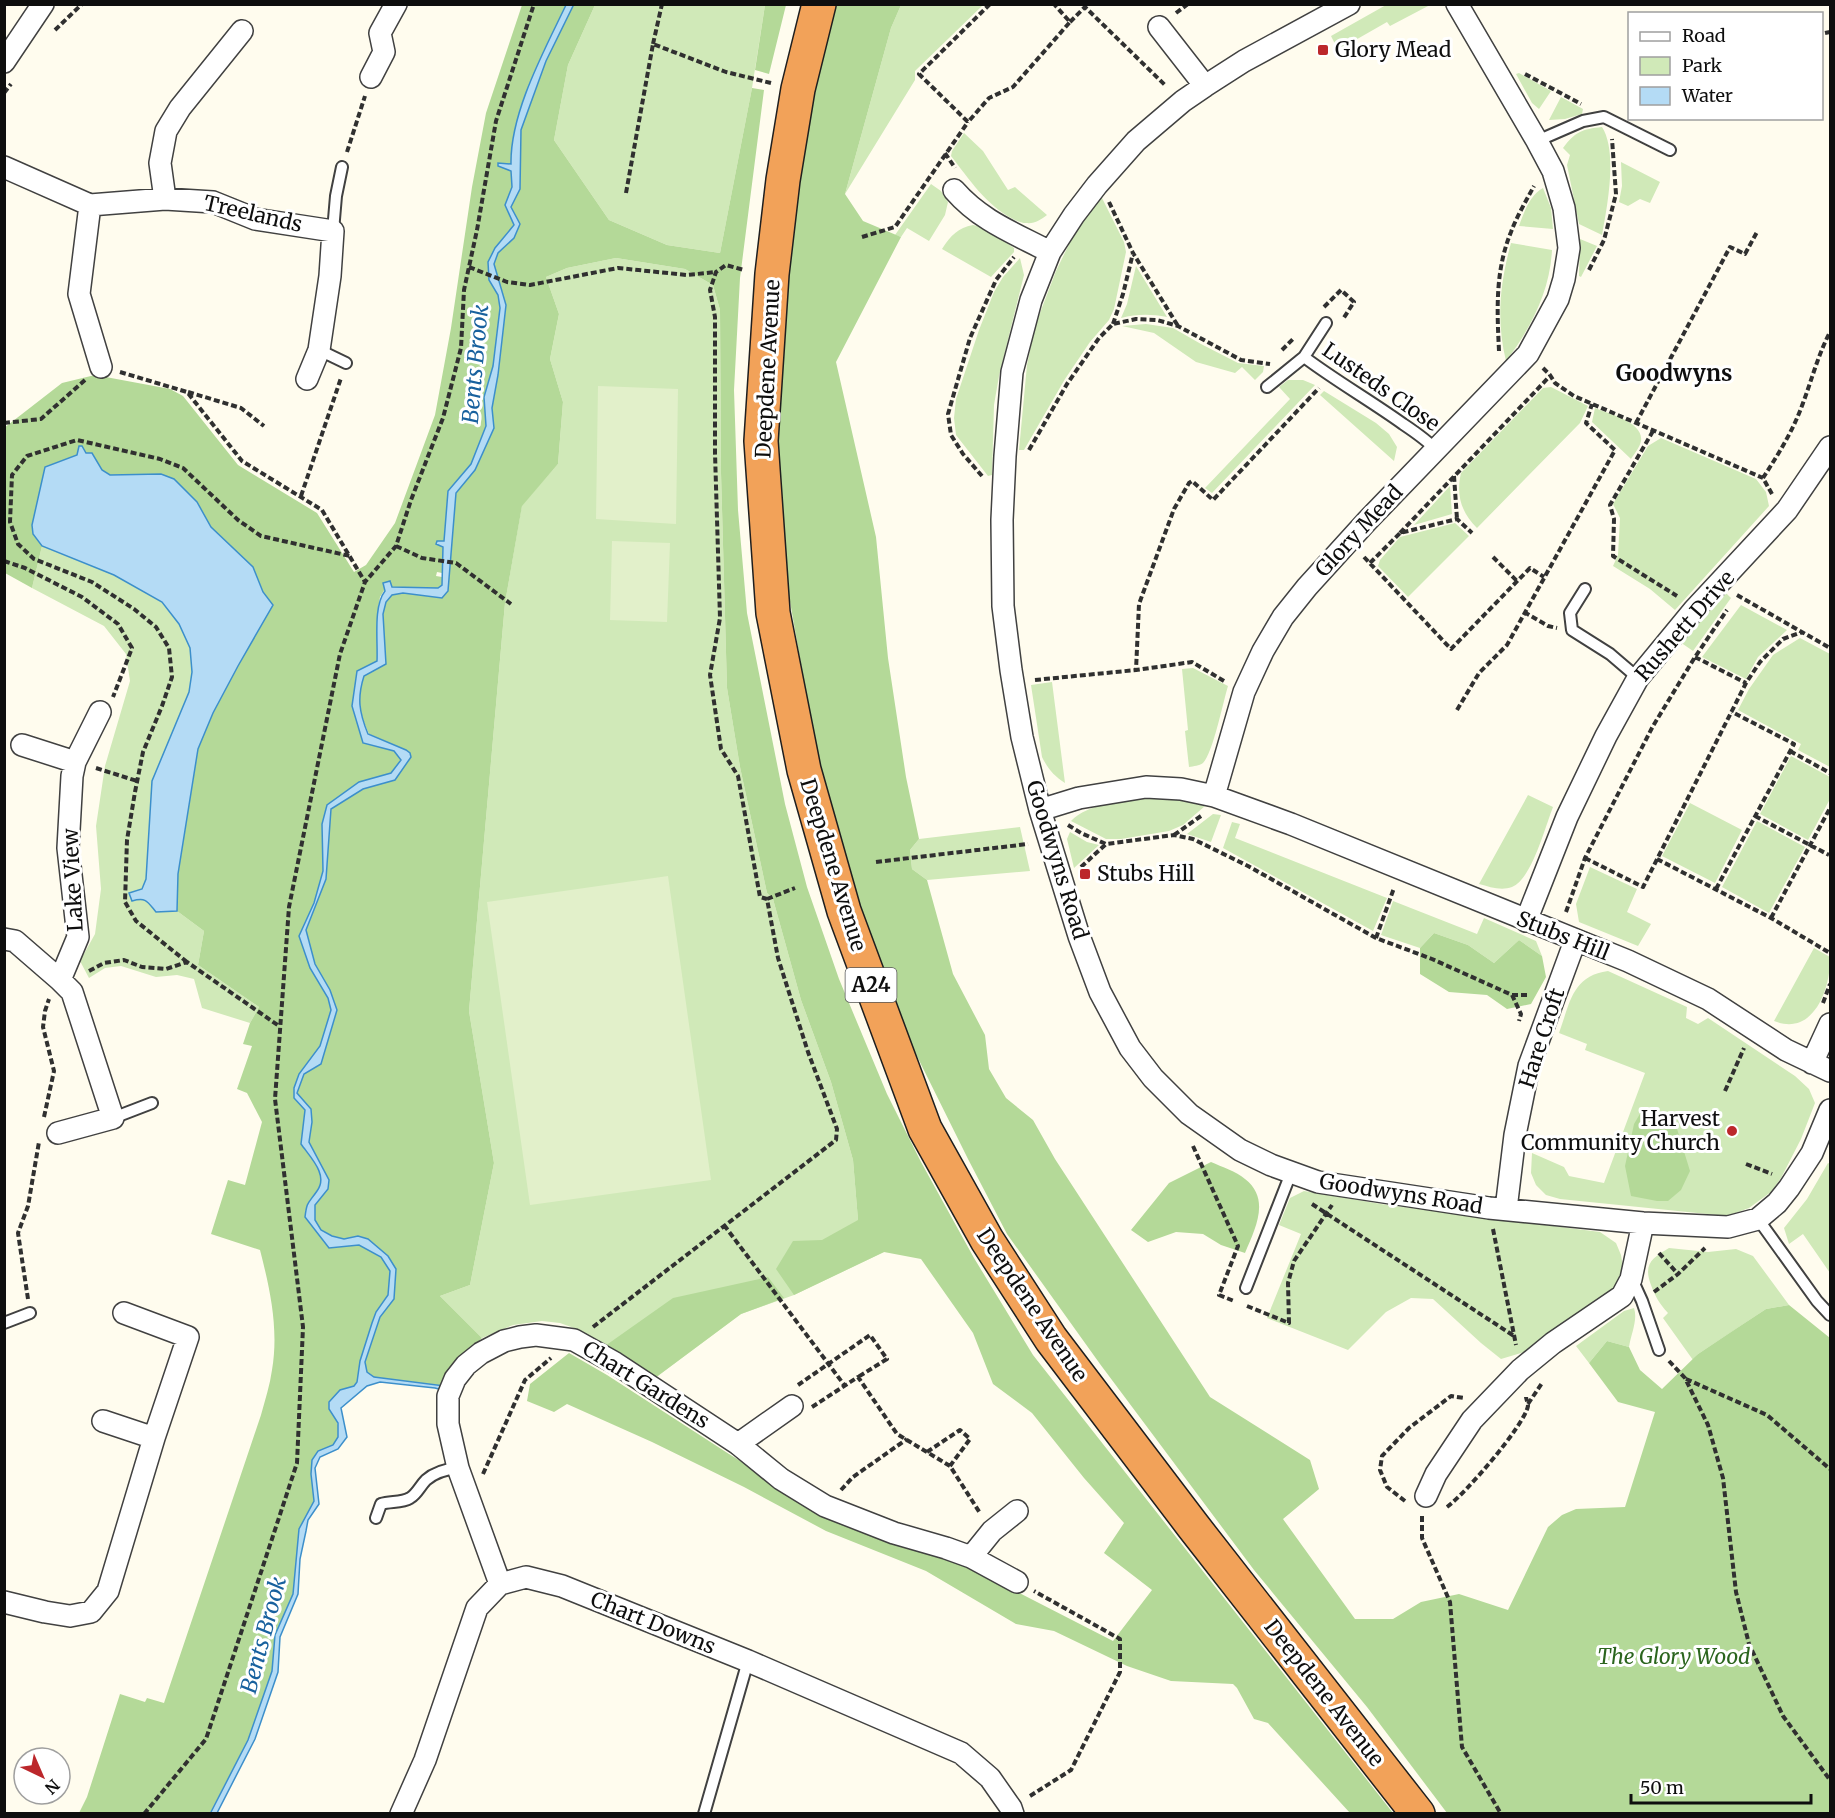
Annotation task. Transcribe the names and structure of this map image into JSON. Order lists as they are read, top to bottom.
{
  "streets": {
    "highway": ["Deepdene Avenue", "A24"],
    "street": [
      "Treelands",
      "Glory Mead",
      "Rushett Drive",
      "Goodwyns Road",
      "Lake View",
      "Stubs Hill",
      "Hare Croft",
      "Chart Gardens",
      "Chart Downs"
    ],
    "lane": ["Lusteds Close"]
  },
  "crossings": [
    ["Lusteds Close", "Glory Mead"],
    ["Glory Mead", "Stubs Hill"],
    ["Rushett Drive", "Stubs Hill"],
    ["Goodwyns Road", "Stubs Hill"],
    ["Goodwyns Road", "Hare Croft"],
    ["Stubs Hill", "Hare Croft"],
    ["Chart Gardens", "Chart Downs"]
  ],
  "districts": ["Goodwyns"],
  "water": ["Bents Brook"],
  "parks": ["The Glory Wood"],
  "places": {
    "transit": ["Glory Mead", "Stubs Hill"],
    "other": ["Harvest Community Church"]
  },
  "legend": ["Road", "Park", "Water"],
  "scale_bar": "50 m",
  "north": "bottom right"
}
